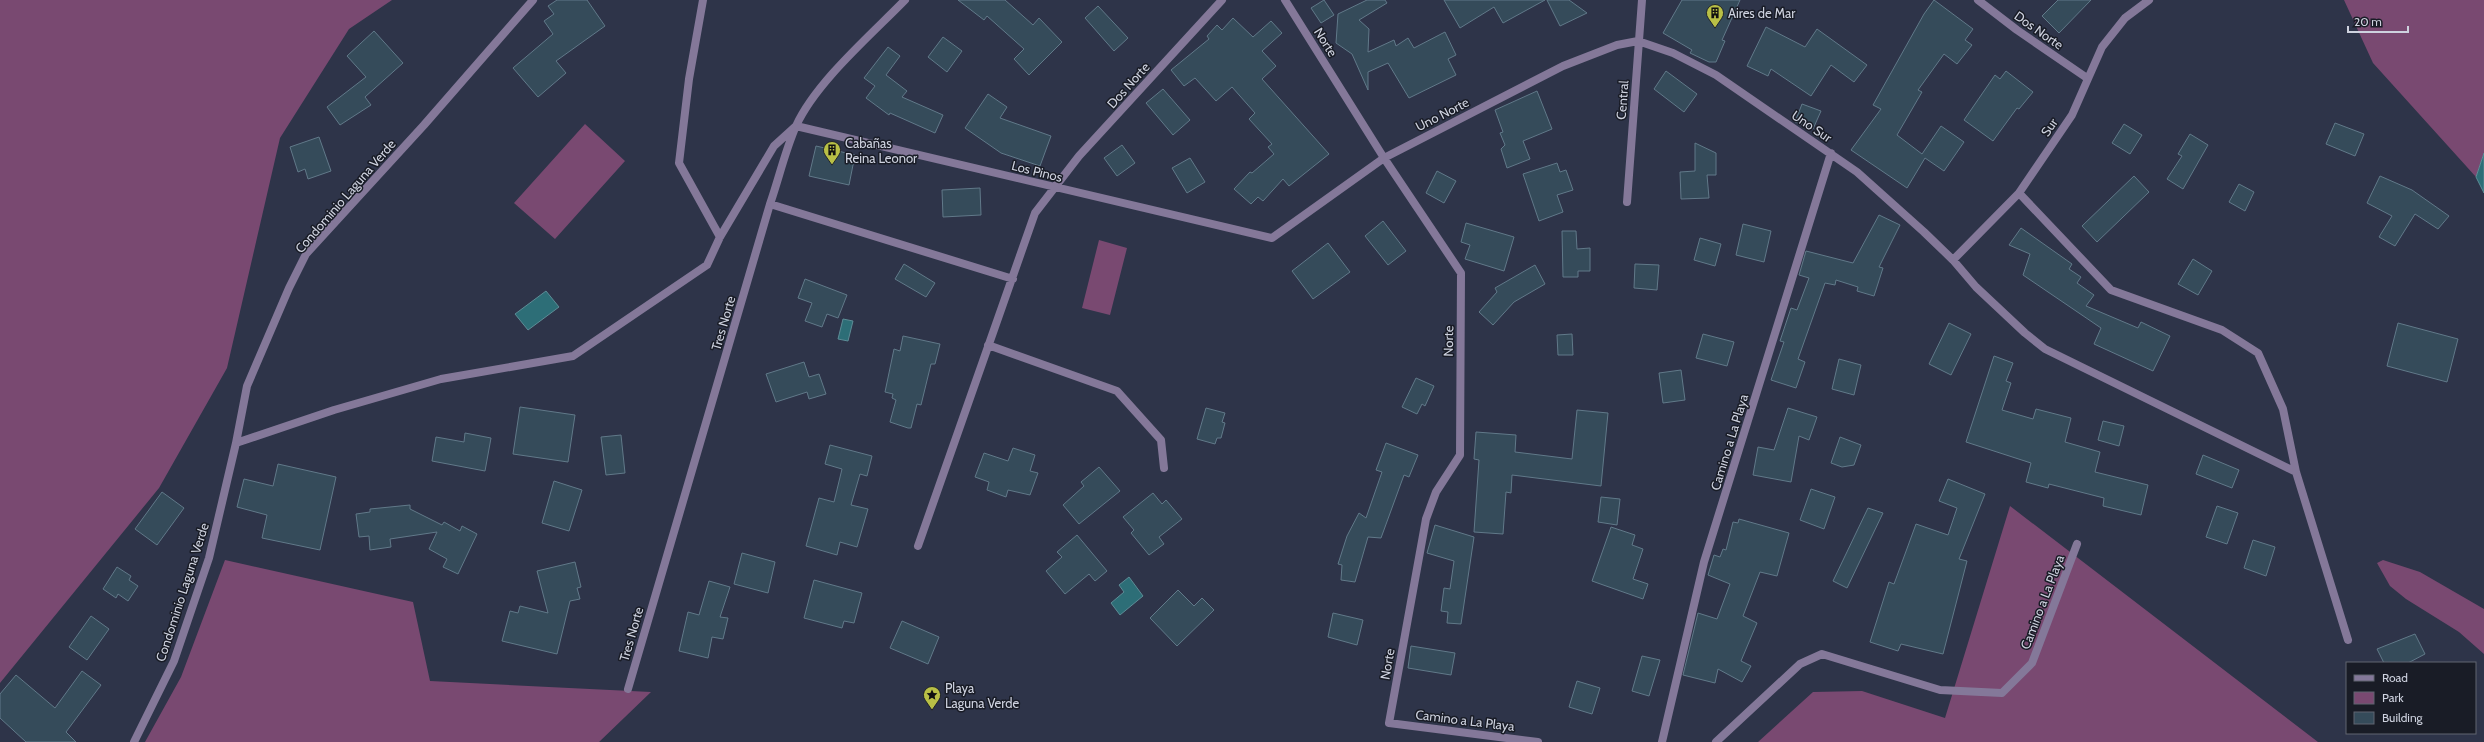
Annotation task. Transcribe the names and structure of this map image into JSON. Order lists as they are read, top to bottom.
{
  "streets": {
    "street": [
      "Dos Norte",
      "Norte",
      "Central",
      "Uno Norte",
      "Uno Sur",
      "Sur",
      "Los Pinos",
      "Condominio Laguna Verde",
      "Tres Norte",
      "Camino a La Playa"
    ]
  },
  "crossings": [
    ["Dos Norte", "Sur"],
    ["Dos Norte", "Los Pinos"],
    ["Norte", "Uno Norte"],
    ["Norte", "Camino a La Playa"],
    ["Central", "Uno Norte"],
    ["Central", "Uno Sur"],
    ["Uno Norte", "Uno Sur"],
    ["Uno Norte", "Los Pinos"],
    ["Uno Sur", "Sur"],
    ["Uno Sur", "Camino a La Playa"],
    ["Los Pinos", "Tres Norte"]
  ],
  "places": {
    "building": ["Aires de Mar", "Cabañas Reina Leonor"],
    "place": ["Playa Laguna Verde"]
  },
  "legend": ["Road", "Park", "Building"],
  "scale_bar": "20 m"
}
